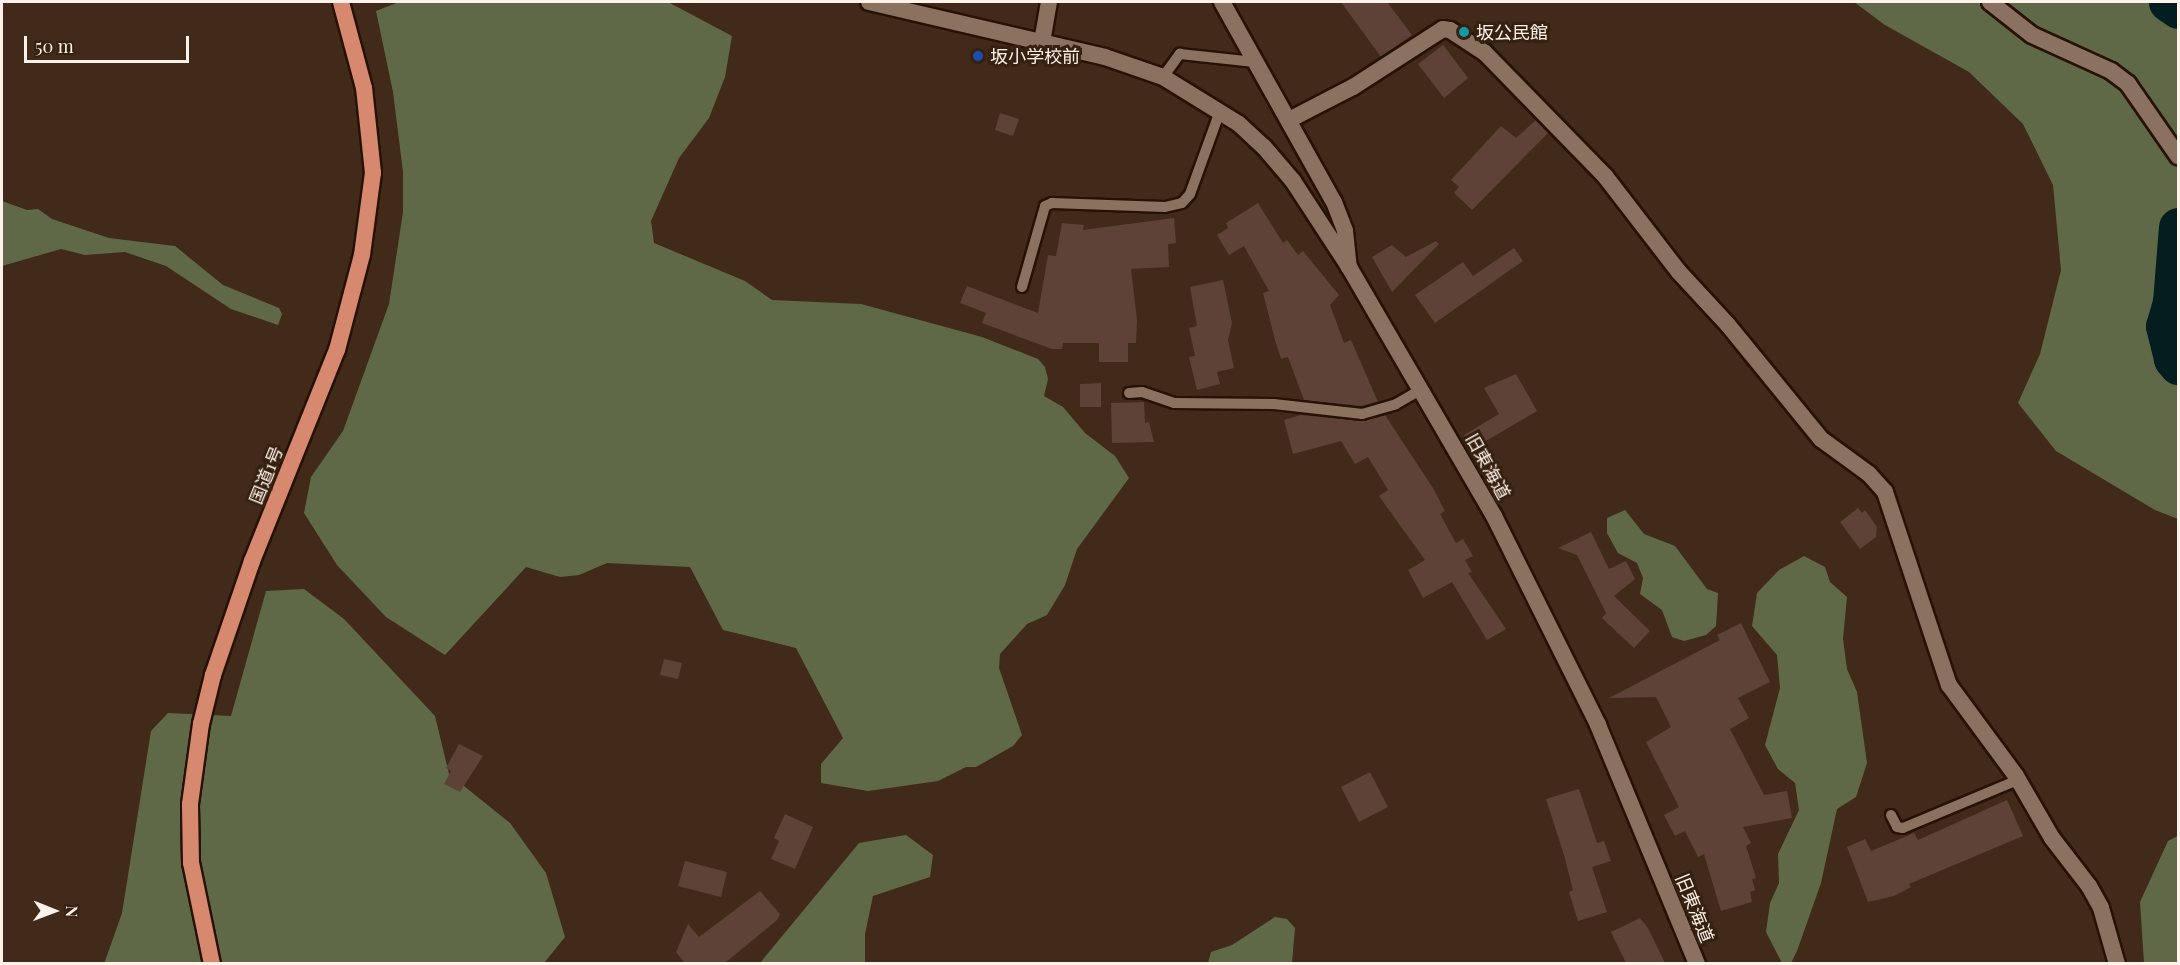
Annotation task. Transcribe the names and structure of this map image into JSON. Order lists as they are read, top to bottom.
{
  "streets": {
    "highway": ["国道1号"],
    "street": ["旧東海道"]
  },
  "places": ["坂公民館", "坂小学校前"],
  "scale_bar": "50 m",
  "north": "right"
}
